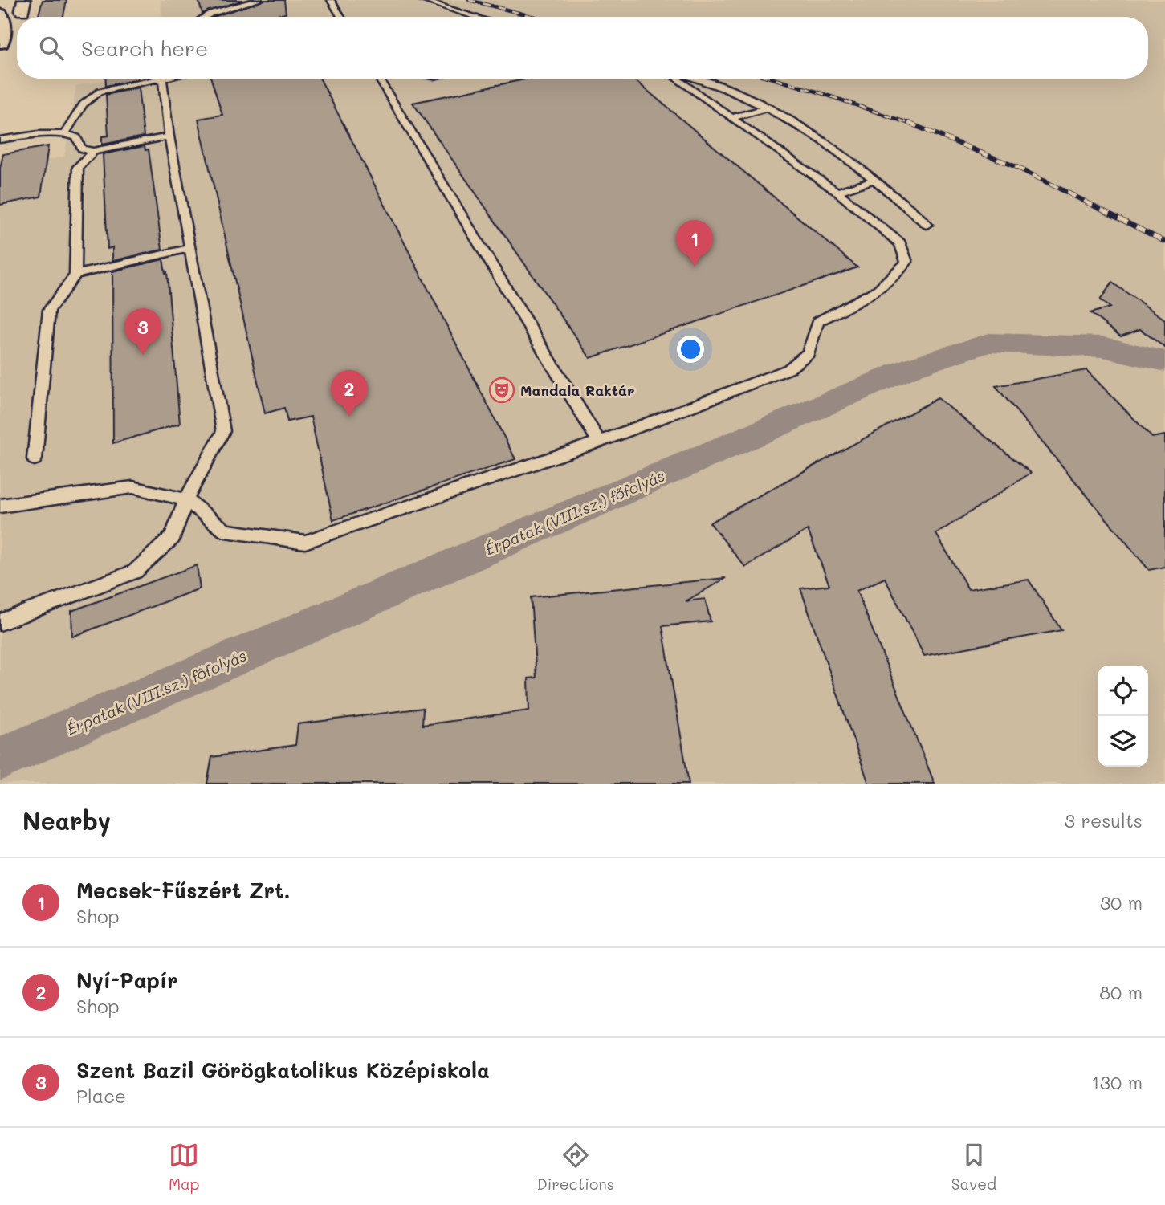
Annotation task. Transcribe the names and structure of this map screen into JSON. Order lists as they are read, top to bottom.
{
  "water": ["Érpatak (VIII.sz.) főfolyás"],
  "places": {
    "theatre": ["Mandala Raktár"]
  },
  "page": {
    "search": "Search here",
    "pins": ["1", "3", "2"],
    "heading": ["Nearby", "3 results"],
    "list": [
      {
        "mark": "1",
        "name": "Mecsek-Fűszért Zrt.",
        "note": "Shop",
        "value": "30 m"
      },
      {
        "mark": "2",
        "name": "Nyí-Papír",
        "note": "Shop",
        "value": "80 m"
      },
      {
        "mark": "3",
        "name": "Szent Bazil Görögkatolikus Középiskola",
        "note": "Place",
        "value": "130 m"
      }
    ],
    "nav": ["Map", "Directions", "Saved"]
  }
}
